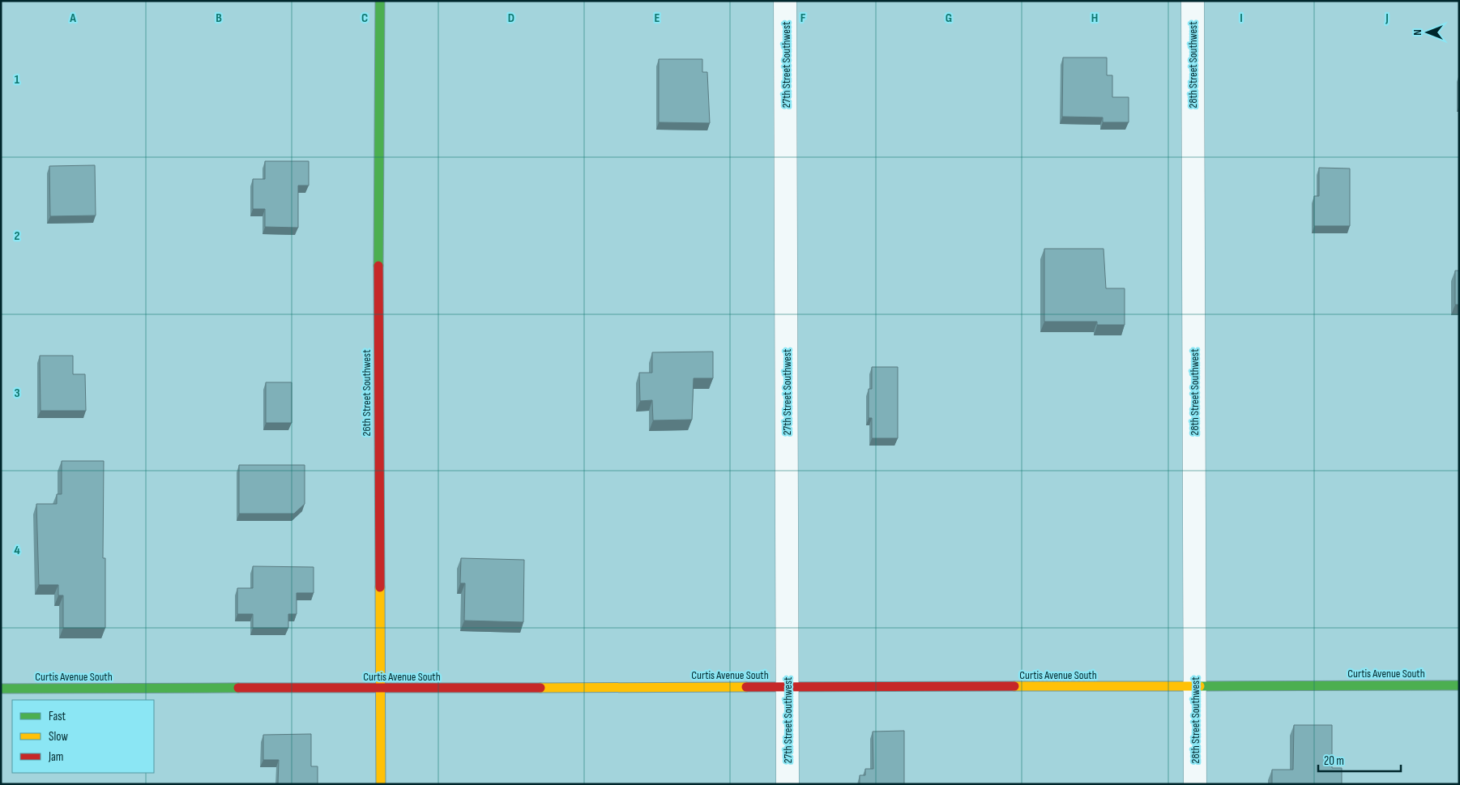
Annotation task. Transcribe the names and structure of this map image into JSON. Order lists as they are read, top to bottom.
{
  "streets": {
    "street": [
      "27th Street Southwest",
      "28th Street Southwest",
      "26th Street Southwest",
      "Curtis Avenue South"
    ]
  },
  "crossings": [
    ["27th Street Southwest", "Curtis Avenue South"],
    ["28th Street Southwest", "Curtis Avenue South"],
    ["26th Street Southwest", "Curtis Avenue South"]
  ],
  "legend": ["Fast", "Slow", "Jam"],
  "scale_bar": "20 m",
  "north": "left",
  "grid": {
    "columns": [
      "A",
      "B",
      "C",
      "D",
      "E",
      "F",
      "G",
      "H",
      "I",
      "J"
    ],
    "rows": [
      "1",
      "2",
      "3",
      "4"
    ]
  }
}
